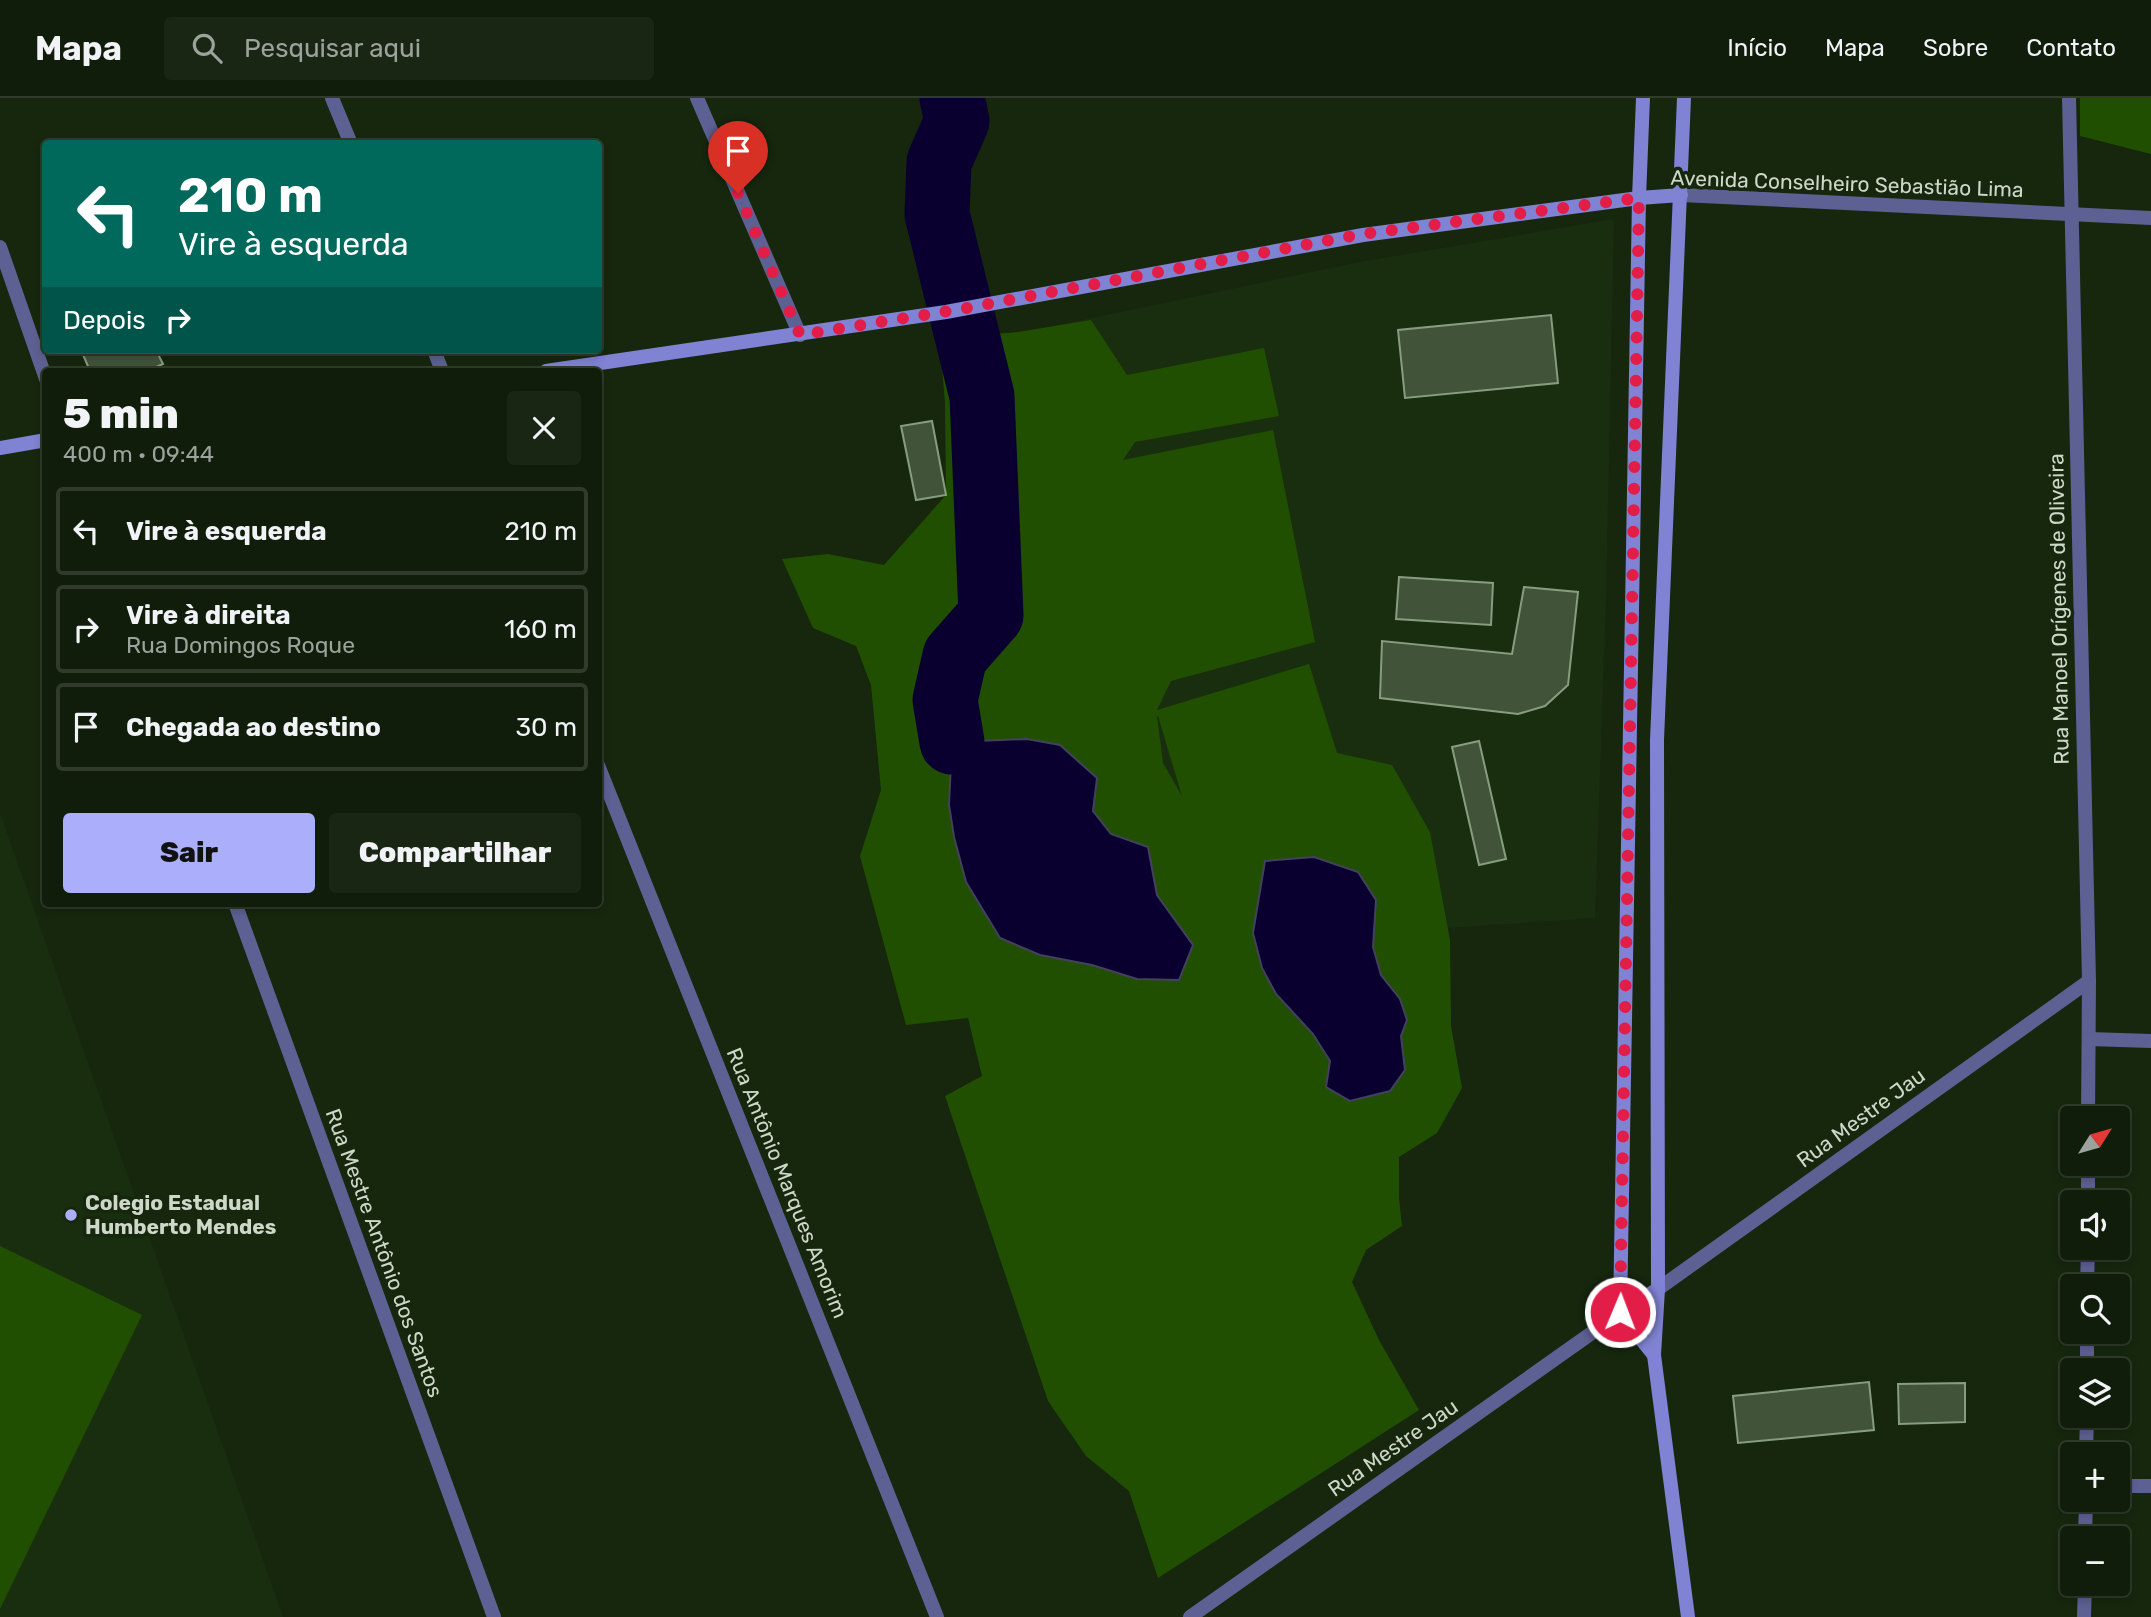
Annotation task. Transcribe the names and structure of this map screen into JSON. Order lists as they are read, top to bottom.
{
  "streets": {
    "street": [
      "Avenida Conselheiro Sebastião Lima",
      "Rua Manoel Orígenes de Oliveira",
      "Rua Mestre Jau",
      "Rua Antônio Marques Amorim",
      "Rua Mestre Antônio dos Santos"
    ]
  },
  "crossings": [
    ["Avenida Conselheiro Sebastião Lima", "Rua Manoel Orígenes de Oliveira"],
    ["Rua Manoel Orígenes de Oliveira", "Rua Mestre Jau"]
  ],
  "places": ["Colegio Estadual Humberto Mendes"],
  "north": "top right",
  "page": {
    "header": "Mapa",
    "search": "Pesquisar aqui",
    "nav": [
      "Início",
      "Mapa",
      "Sobre",
      "Contato"
    ],
    "turn": ["210 m", "Vire à esquerda"],
    "then": "Depois",
    "heading": ["5 min", "400 m · 09:44"],
    "list": [
      {
        "name": "Vire à esquerda",
        "value": "210 m"
      },
      {
        "name": "Vire à direita",
        "note": "Rua Domingos Roque",
        "value": "160 m"
      },
      {
        "name": "Chegada ao destino",
        "value": "30 m"
      }
    ],
    "buttons": ["Sair", "Compartilhar"],
    "map_buttons": ["+", "−"]
  }
}
